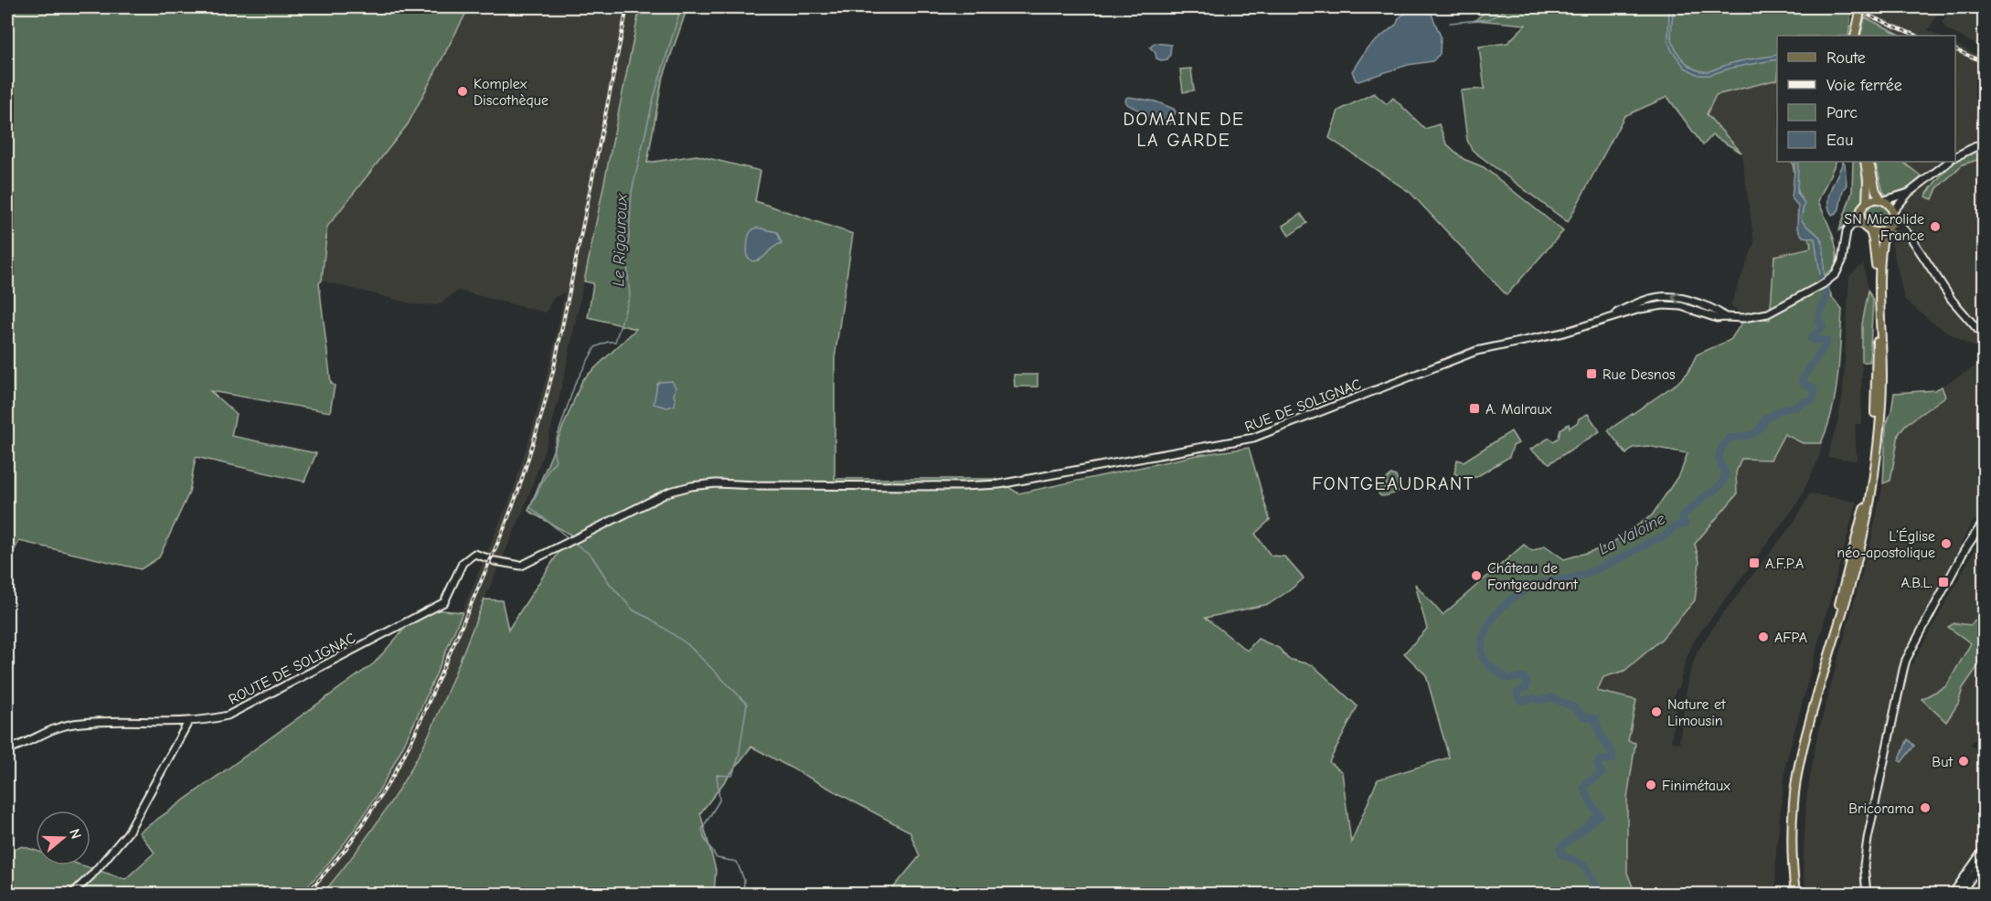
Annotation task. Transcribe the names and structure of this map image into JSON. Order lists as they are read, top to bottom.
{
  "streets": {
    "street": ["RUE DE SOLIGNAC", "ROUTE DE SOLIGNAC"]
  },
  "crossings": [
    ["RUE DE SOLIGNAC", "ROUTE DE SOLIGNAC"]
  ],
  "districts": ["DOMAINE DE LA GARDE", "FONTGEAUDRANT"],
  "water": ["Le Rigouroux", "La Valoine"],
  "places": {
    "other": [
      "Komplex Discothèque",
      "SN Microlide France",
      "L’Église néo-apostolique",
      "Château de Fontgeaudrant",
      "AFPA",
      "Nature et Limousin",
      "But",
      "Finimétaux",
      "Bricorama"
    ],
    "transit": [
      "Rue Desnos",
      "A. Malraux",
      "A.F.P.A",
      "A.B.L."
    ]
  },
  "legend": [
    "Route",
    "Voie ferrée",
    "Parc",
    "Eau"
  ],
  "north": "right"
}
